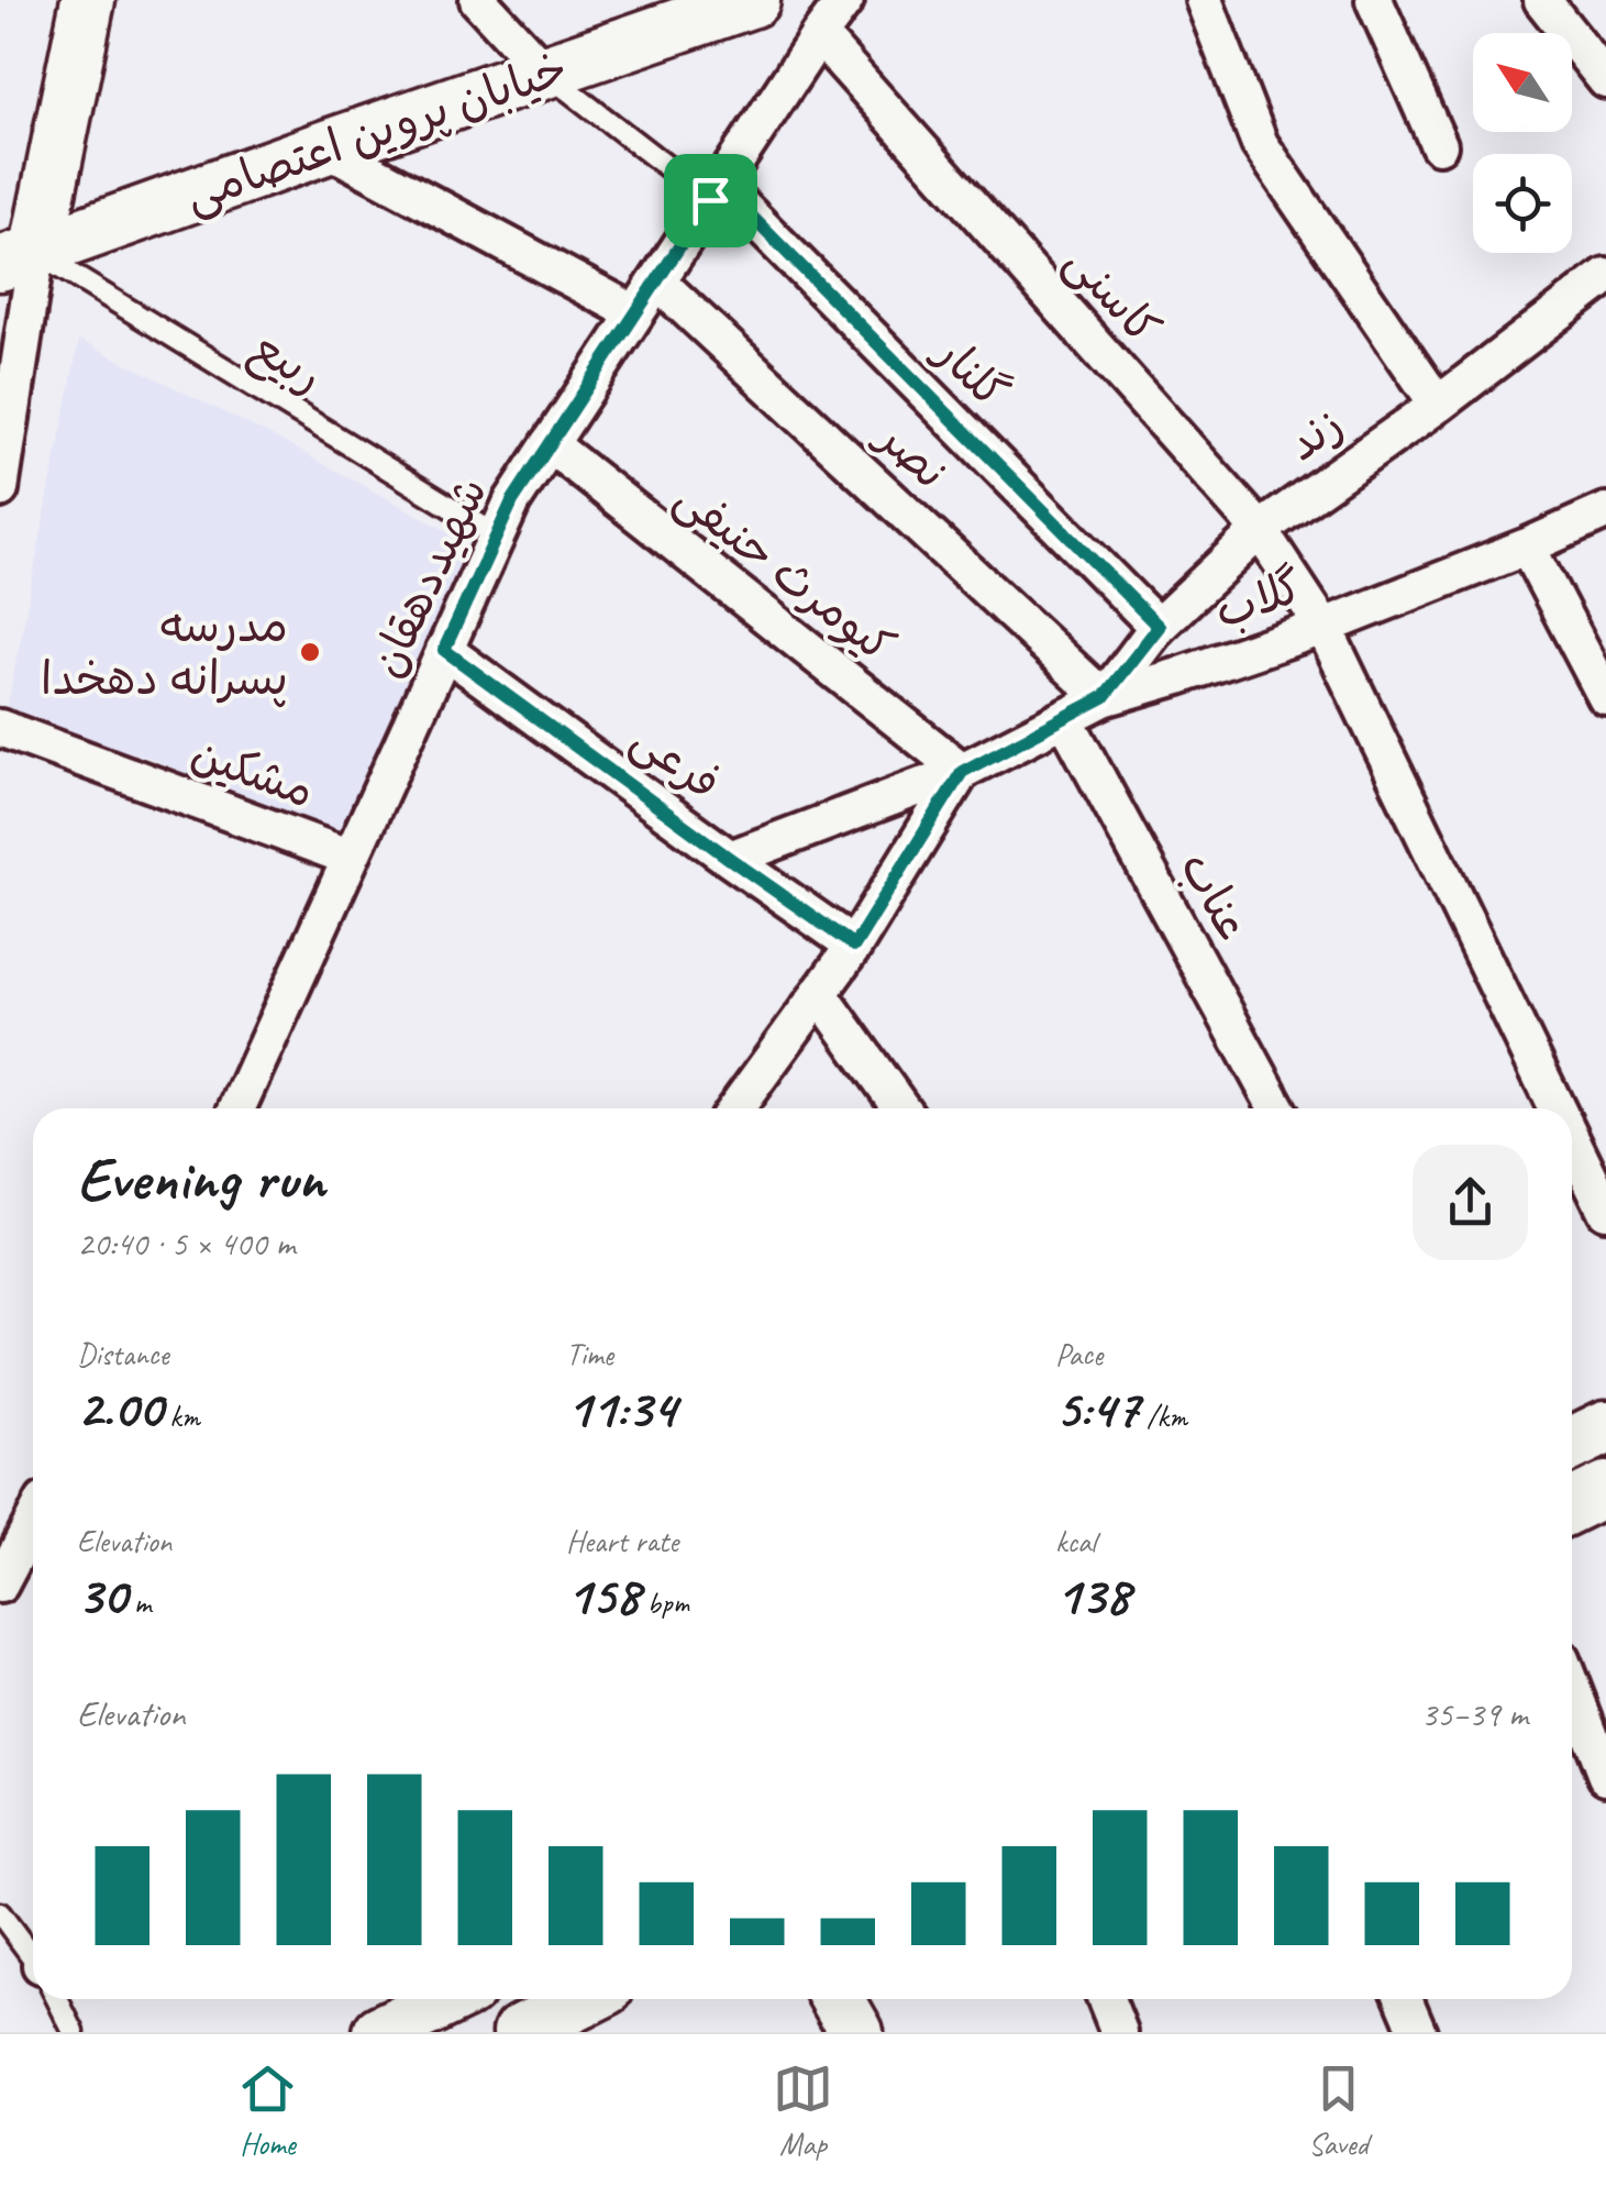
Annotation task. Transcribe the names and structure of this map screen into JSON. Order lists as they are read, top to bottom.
{
  "streets": {
    "street": [
      "خیابان پروین اعتصامی",
      "کاسنی",
      "گلنار",
      "زند",
      "نصر",
      "کیومرث حنیفی",
      "شهیددهقان",
      "گلاب",
      "فرعی",
      "مشکین",
      "عناب"
    ],
    "lane": ["ربیع"]
  },
  "crossings": [
    ["خیابان پروین اعتصامی", "ربیع"],
    ["خیابان پروین اعتصامی", "گلنار"],
    ["کاسنی", "زند"],
    ["کاسنی", "شهیددهقان"],
    ["کاسنی", "گلاب"],
    ["ربیع", "شهیددهقان"],
    ["گلنار", "زند"],
    ["گلنار", "شهیددهقان"],
    ["زند", "نصر"],
    ["زند", "گلاب"],
    ["نصر", "شهیددهقان"],
    ["نصر", "گلاب"],
    ["کیومرث حنیفی", "شهیددهقان"],
    ["کیومرث حنیفی", "گلاب"],
    ["شهیددهقان", "فرعی"],
    ["شهیددهقان", "مشکین"],
    ["گلاب", "فرعی"],
    ["گلاب", "عناب"]
  ],
  "places": ["مدرسه پسرانه دهخدا"],
  "north": "top left",
  "page": {
    "heading": ["Evening run", "20:40 · 5 × 400 m"],
    "stats": [
      ["Distance", "2.00 km"],
      ["Time", "11:34"],
      ["Pace", "5:47 /km"],
      ["Elevation", "30 m"],
      ["Heart rate", "158 bpm"],
      ["kcal", "138"]
    ],
    "chart": ["Elevation", "35–39 m"],
    "tabs": ["Home", "Map", "Saved"]
  }
}
